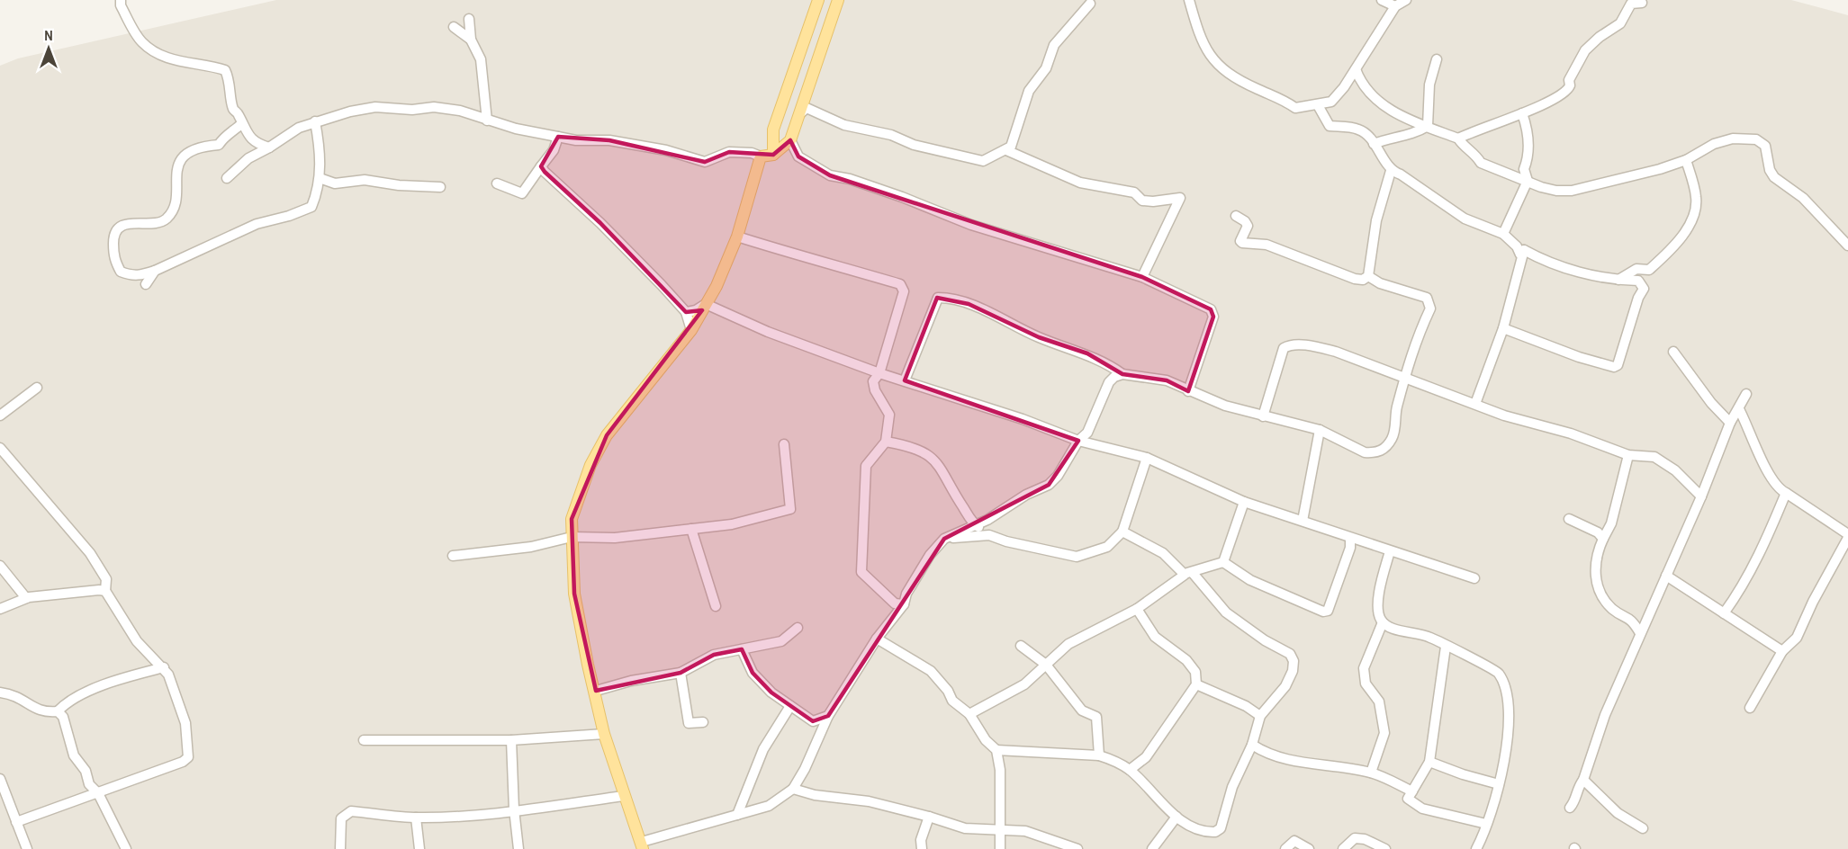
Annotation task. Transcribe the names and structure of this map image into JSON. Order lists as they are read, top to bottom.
{
  "north": "top"
}
